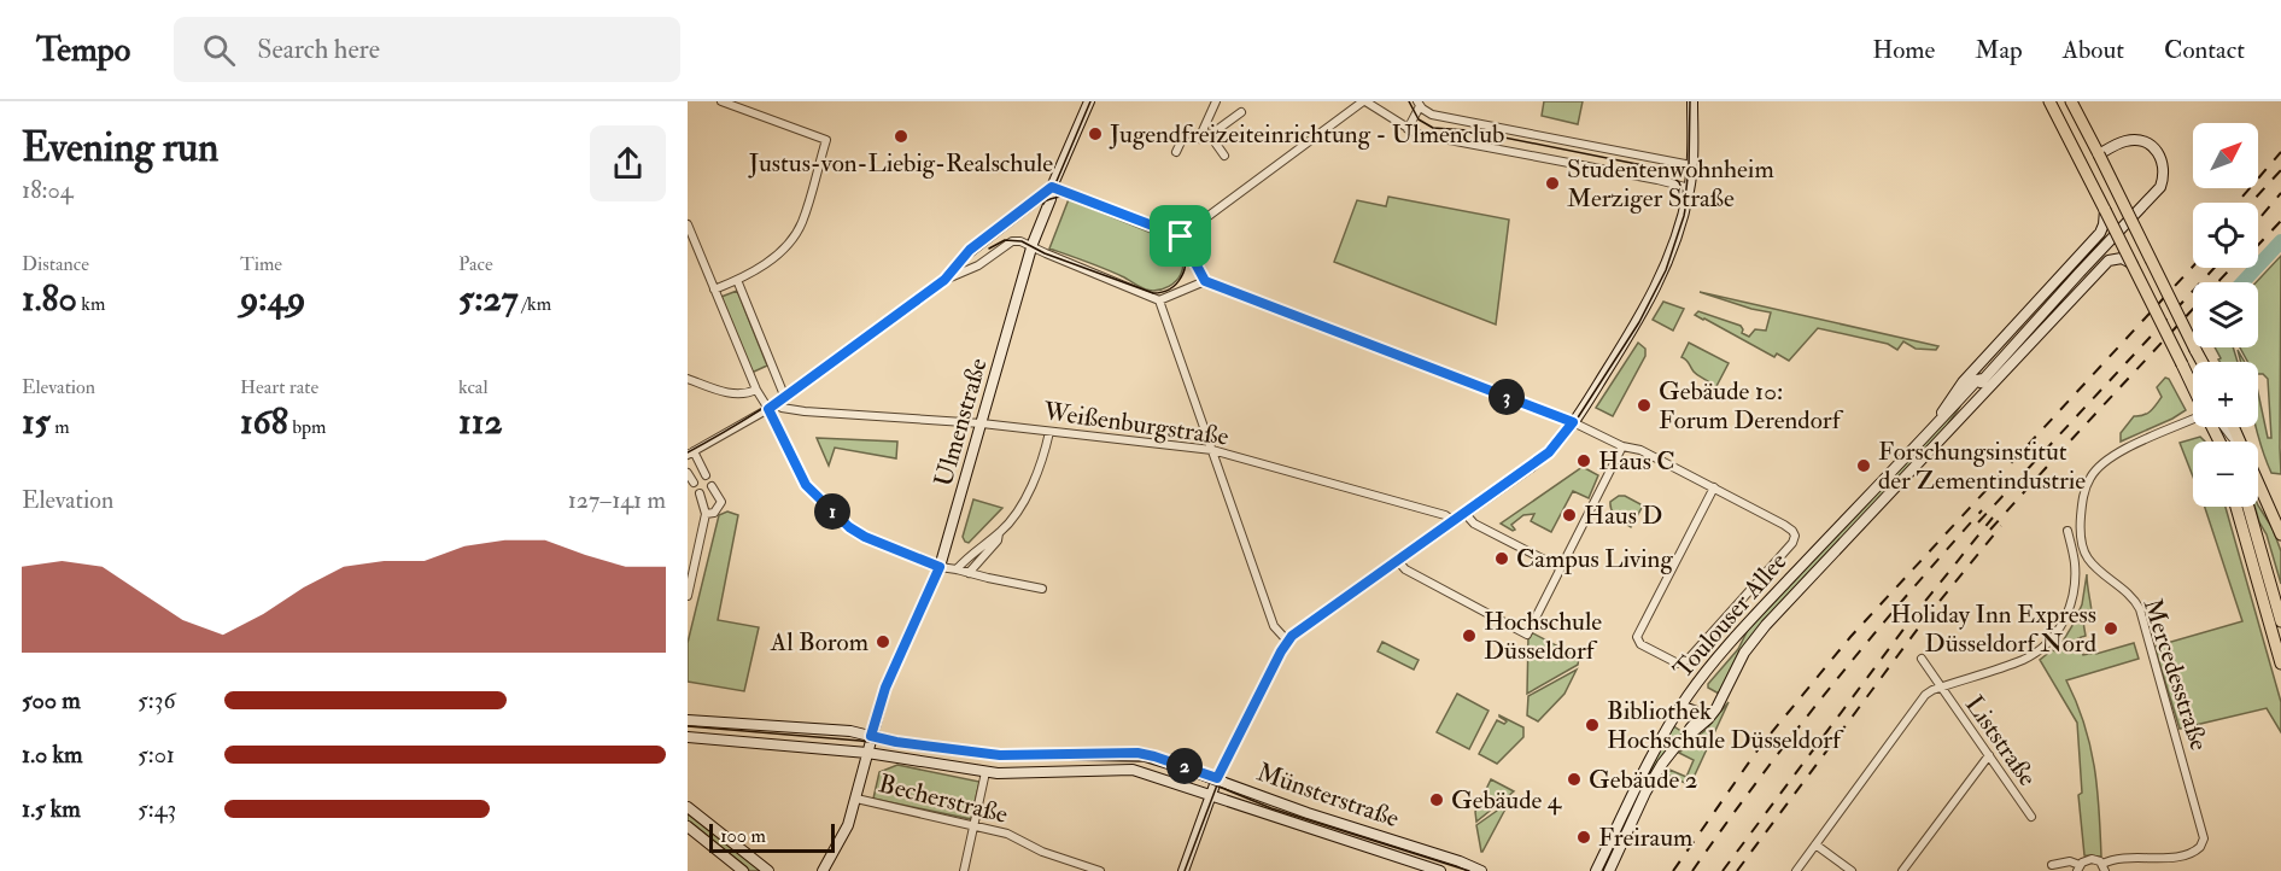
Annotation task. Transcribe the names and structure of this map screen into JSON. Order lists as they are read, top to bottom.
{
  "streets": {
    "main road": ["Ulmenstraße", "Toulouser Allee", "Münsterstraße"],
    "street": [
      "Weißenburgstraße",
      "Mercedesstraße",
      "Liststraße",
      "Becherstraße"
    ]
  },
  "crossings": [
    ["Ulmenstraße", "Weißenburgstraße"],
    ["Ulmenstraße", "Münsterstraße"],
    ["Ulmenstraße", "Becherstraße"]
  ],
  "places": [
    "Jugendfreizeiteinrichtung - Ulmenclub",
    "Justus-von-Liebig-Realschule",
    "Studentenwohnheim Merziger Straße",
    "Gebäude 10: Forum Derendorf",
    "Haus C",
    "Forschungsinstitut der Zementindustrie",
    "Haus D",
    "Campus Living",
    "Holiday Inn Express Düsseldorf Nord",
    "Hochschule Düsseldorf",
    "Al Borom",
    "Bibliothek Hochschule Düsseldorf",
    "Gebäude 2",
    "Gebäude 4",
    "Freiraum"
  ],
  "scale_bar": "100 m",
  "north": "top right",
  "page": {
    "header": "Tempo",
    "search": "Search here",
    "nav": [
      "Home",
      "Map",
      "About",
      "Contact"
    ],
    "heading": ["Evening run", "18:04"],
    "map_buttons": ["+", "−"],
    "stats": [
      ["Distance", "1.80 km"],
      ["Time", "9:49"],
      ["Pace", "5:27 /km"],
      ["Elevation", "15 m"],
      ["Heart rate", "168 bpm"],
      ["kcal", "112"]
    ],
    "pins": ["3", "1", "2"],
    "chart": ["Elevation", "127–141 m"],
    "list": [
      {
        "name": "500 m",
        "note": "5:36"
      },
      {
        "name": "1.0 km",
        "note": "5:01"
      },
      {
        "name": "1.5 km",
        "note": "5:43"
      }
    ],
    "scale": "100 m"
  }
}
